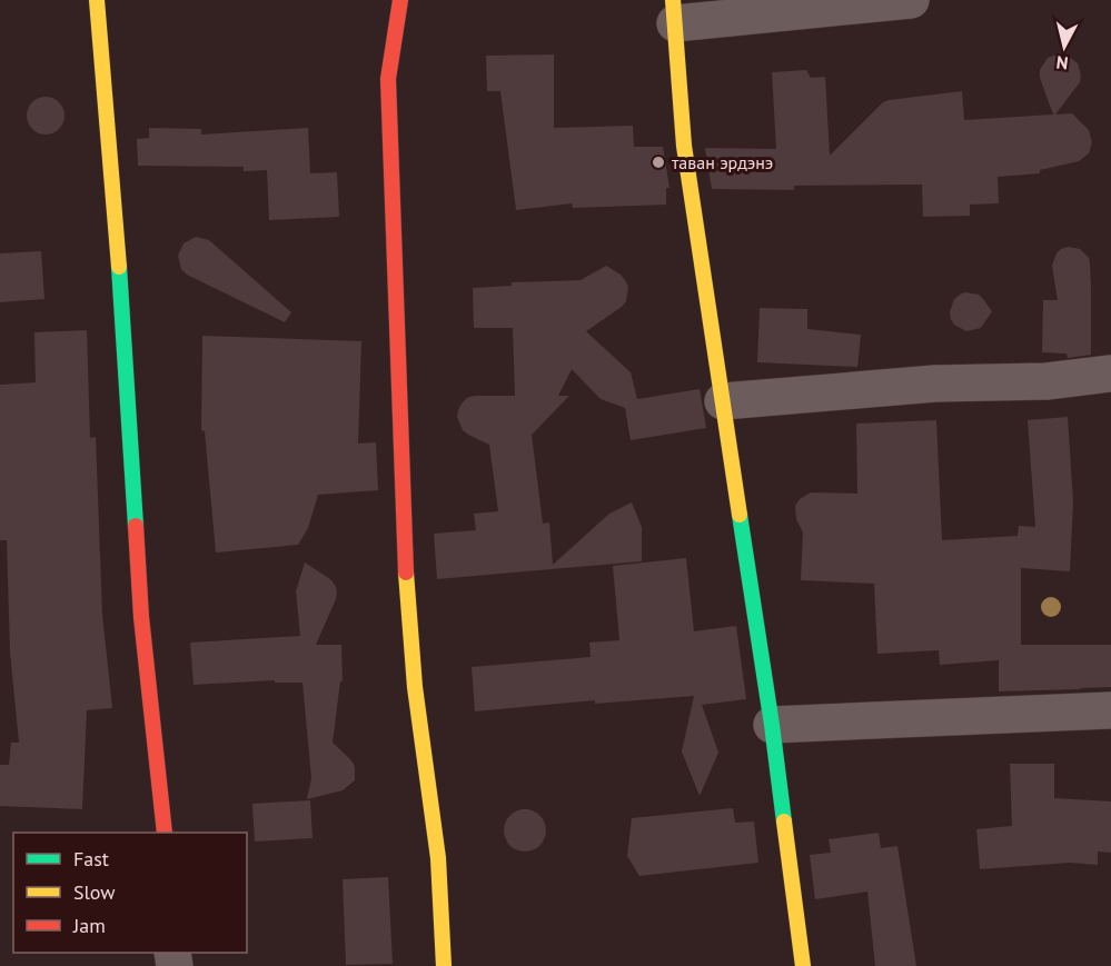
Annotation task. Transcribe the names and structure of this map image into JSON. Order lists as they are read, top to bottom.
{
  "places": ["таван эрдэнэ"],
  "legend": ["Fast", "Slow", "Jam"],
  "north": "bottom"
}
